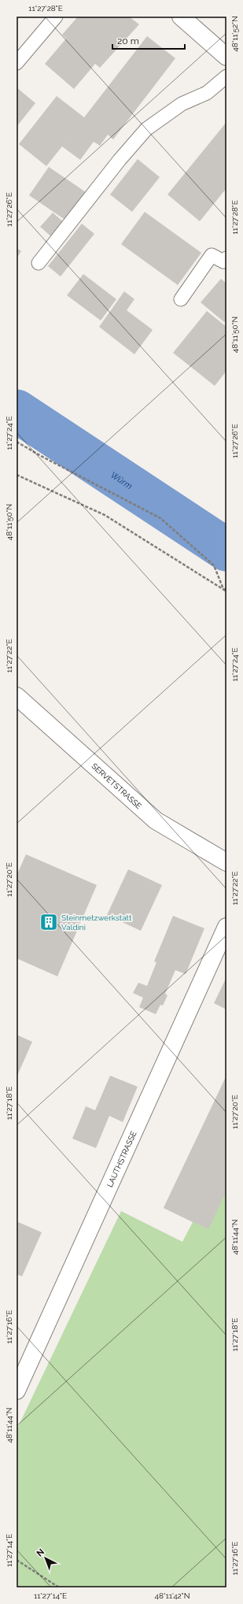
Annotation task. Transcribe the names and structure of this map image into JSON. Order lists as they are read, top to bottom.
{
  "streets": {
    "street": ["SERVETSTRASSE", "LAUTHSTRASSE"]
  },
  "water": ["Würm"],
  "places": {
    "building": ["Steinmetzwerkstatt Valdini"]
  },
  "scale_bar": "20 m",
  "north": "top left",
  "coordinates": [
    "11°27'28\"E",
    "48°11'52\"N",
    "11°27'26\"E",
    "48°11'50\"N",
    "11°27'24\"E",
    "11°27'22\"E",
    "11°27'20\"E",
    "11°27'18\"E",
    "48°11'44\"N",
    "11°27'16\"E",
    "11°27'14\"E",
    "48°11'42\"N"
  ]
}
